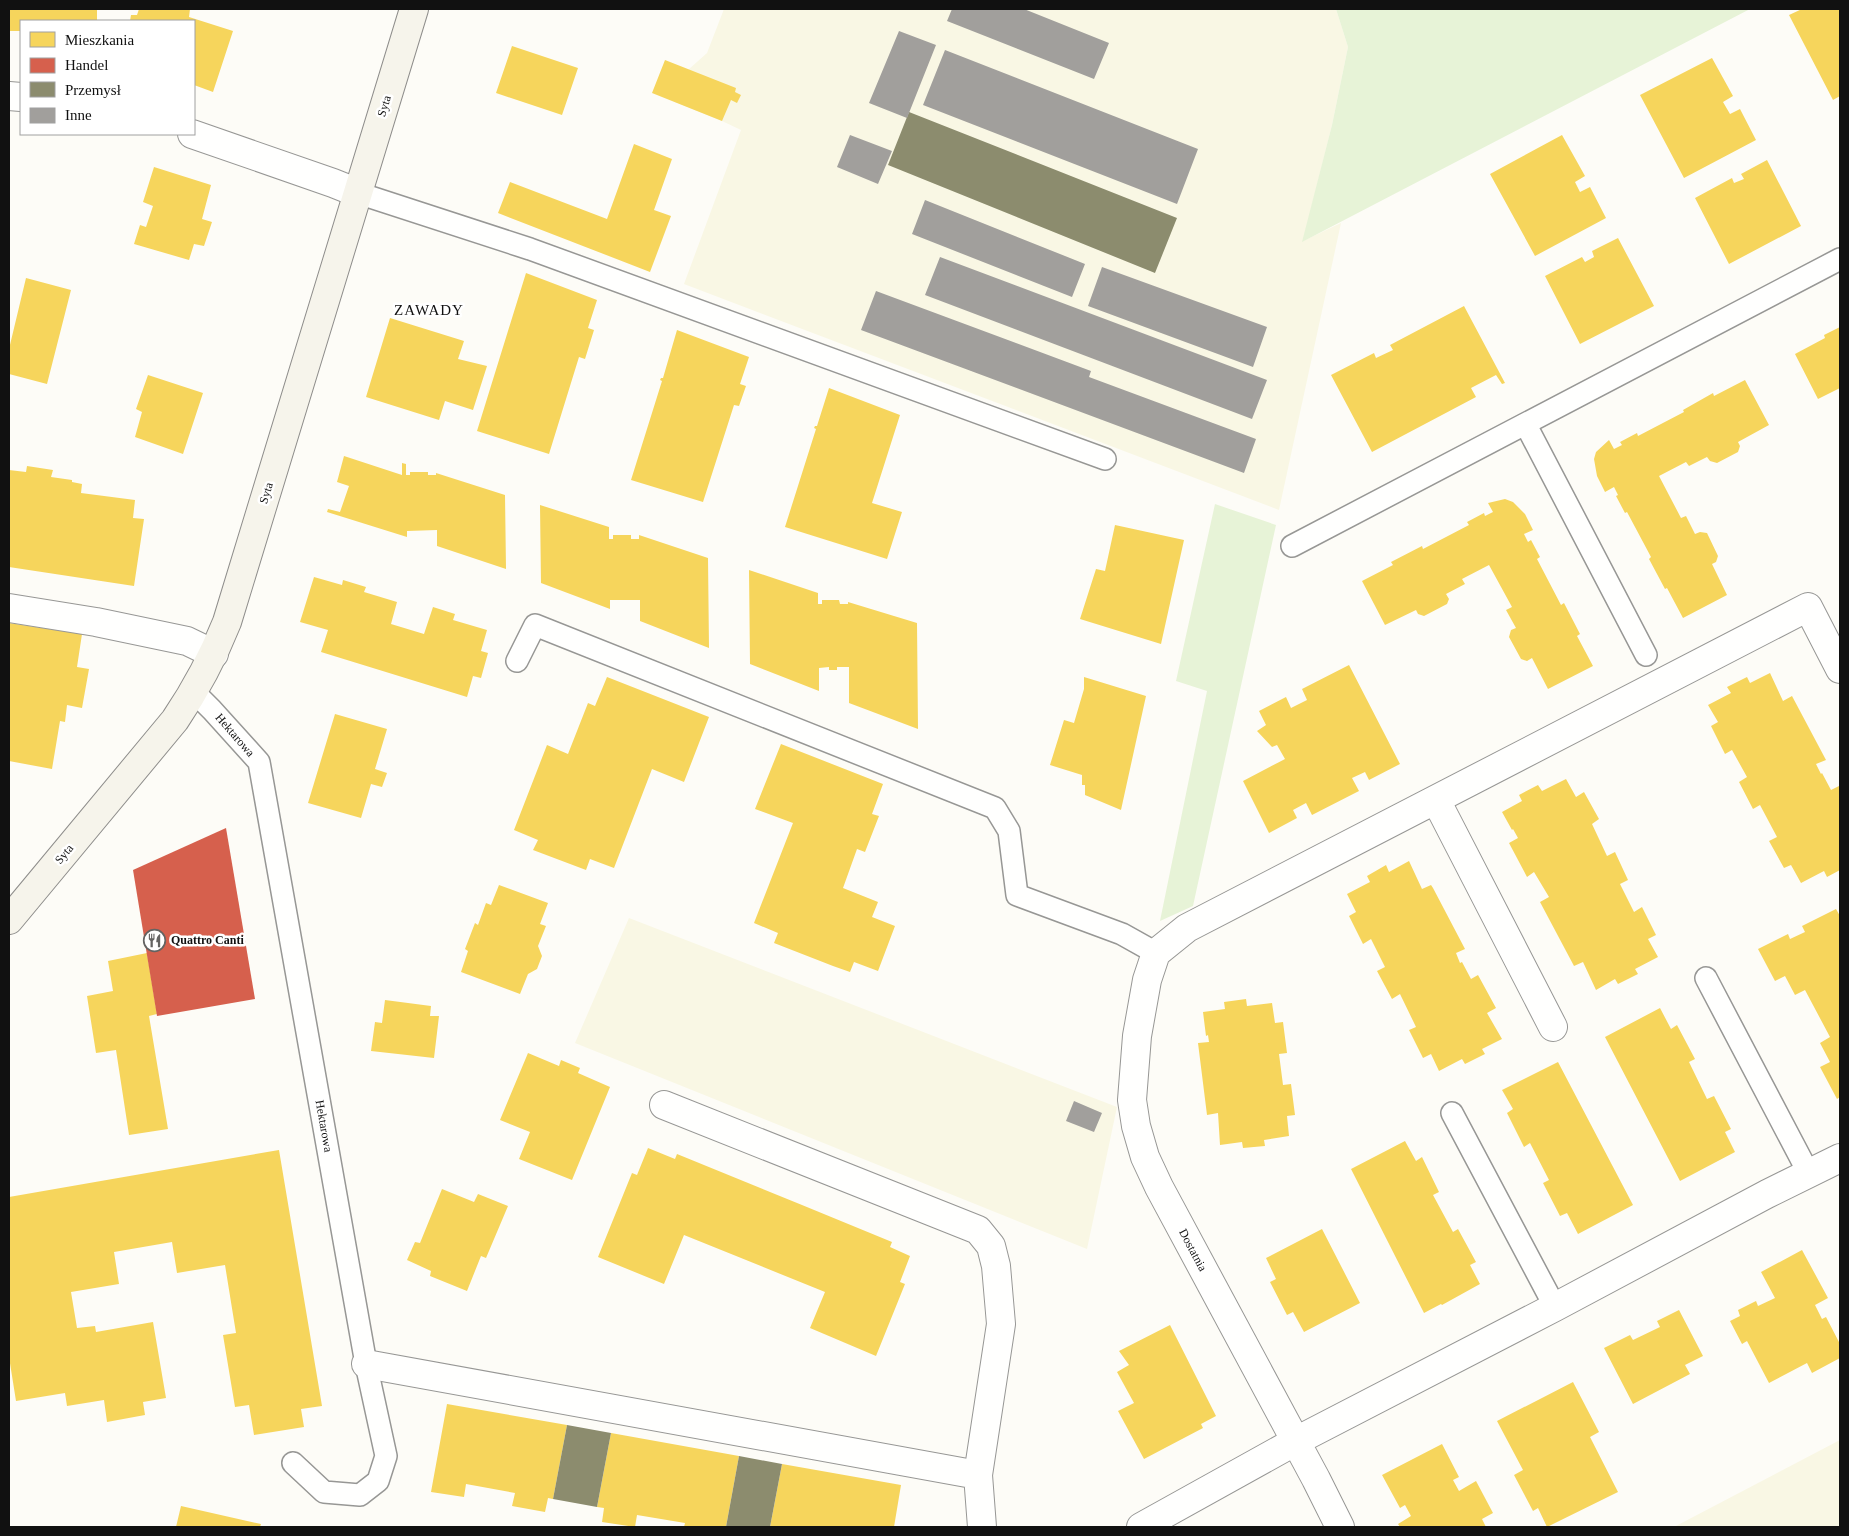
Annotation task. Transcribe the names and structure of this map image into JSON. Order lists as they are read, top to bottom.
{
  "streets": {
    "street": ["Syta", "Dostatnia"],
    "lane": ["Hektarowa"]
  },
  "crossings": [
    ["Syta", "Hektarowa"]
  ],
  "districts": ["ZAWADY"],
  "places": {
    "restaurant": ["Quattro Canti"]
  },
  "legend": [
    "Mieszkania",
    "Handel",
    "Przemysł",
    "Inne"
  ]
}
